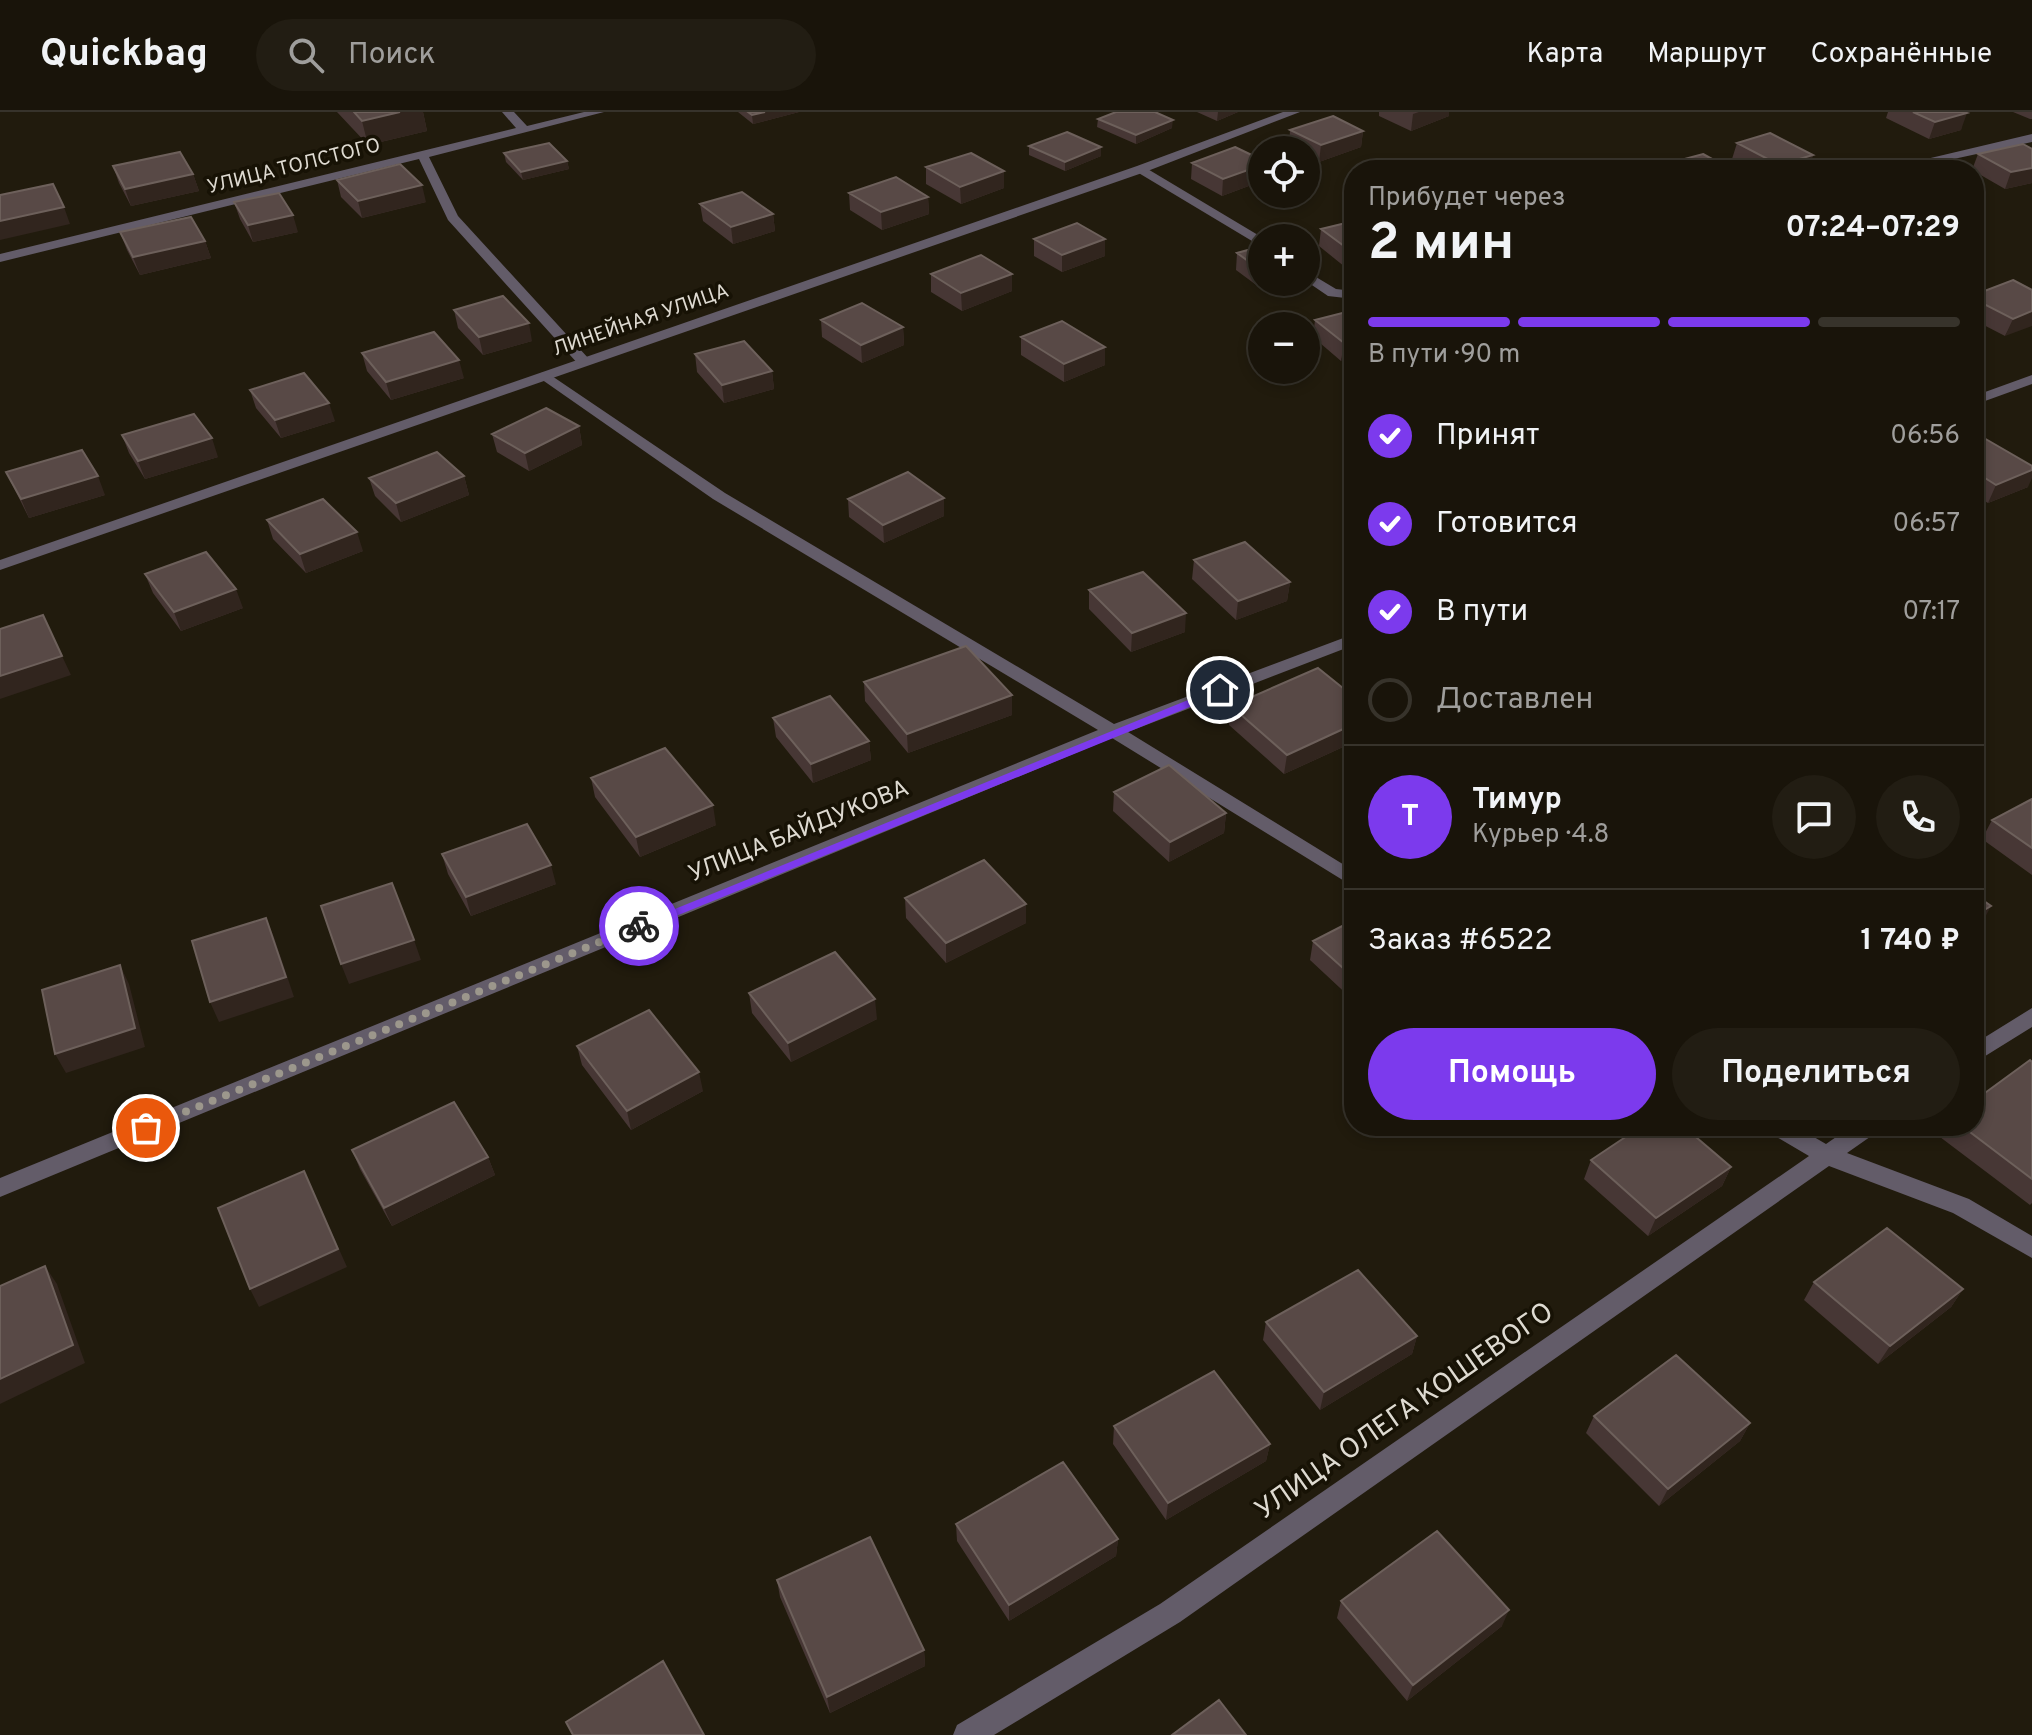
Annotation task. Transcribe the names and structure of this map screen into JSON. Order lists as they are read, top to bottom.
{
  "streets": {
    "street": [
      "УЛИЦА ТОЛСТОГО",
      "ЛИНЕЙНАЯ УЛИЦА",
      "УЛИЦА БАЙДУКОВА",
      "УЛИЦА ОЛЕГА КОШЕВОГО"
    ]
  },
  "page": {
    "header": "Quickbag",
    "search": "Поиск",
    "nav": ["Карта", "Маршрут", "Сохранённые"],
    "map_buttons": ["+", "−"],
    "heading": ["2 мин", "Прибудет через", "07:24–07:29"],
    "panel": [
      "Тимур",
      "Курьер · 4.8",
      "Заказ #6522",
      "1 740 ₽"
    ],
    "bar": "В пути · 90 m",
    "list": [
      ["Принят", "06:56"],
      ["Готовится", "06:57"],
      ["В пути", "07:17"],
      "Доставлен"
    ],
    "round": "Т",
    "buttons": ["Помощь", "Поделиться"]
  }
}
